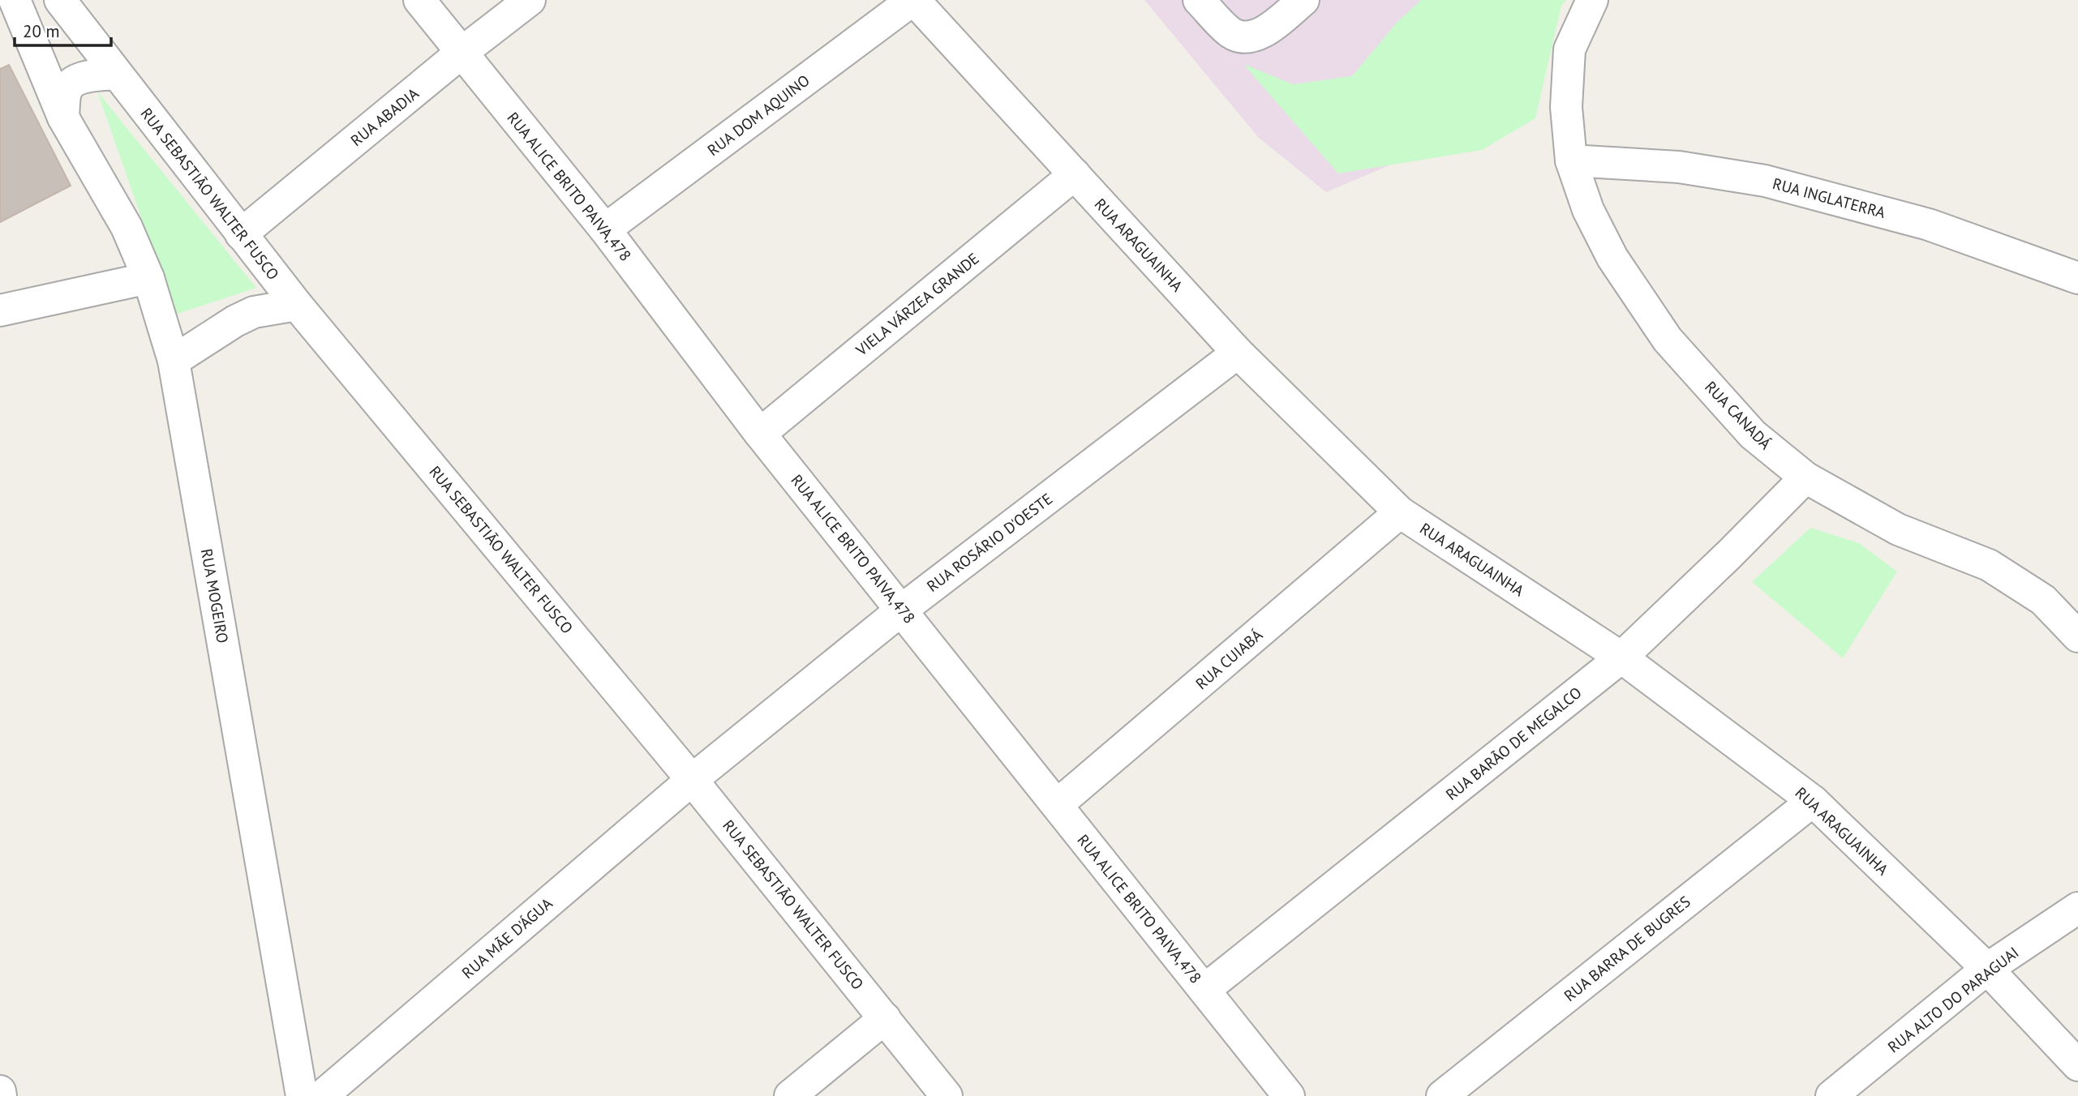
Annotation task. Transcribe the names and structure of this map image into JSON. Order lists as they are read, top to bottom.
{
  "streets": {
    "street": [
      "RUA DOM AQUINO",
      "RUA ABADIA",
      "RUA ALICE BRITO PAIVA,478",
      "RUA SEBASTIÃO WALTER FUSCO",
      "RUA INGLATERRA",
      "RUA ARAGUAINHA",
      "VIELA VÁRZEA GRANDE",
      "RUA CANADÁ",
      "RUA ROSÁRIO D'OESTE",
      "RUA MOGEIRO",
      "RUA CUIABÁ",
      "RUA BARÃO DE MEGALCO",
      "RUA MÃE D'ÁGUA",
      "RUA BARRA DE BUGRES",
      "RUA ALTO DO PARAGUAI"
    ]
  },
  "crossings": [
    ["RUA DOM AQUINO", "RUA ALICE BRITO PAIVA,478"],
    ["RUA DOM AQUINO", "RUA ARAGUAINHA"],
    ["RUA ABADIA", "RUA ALICE BRITO PAIVA,478"],
    ["RUA ABADIA", "RUA SEBASTIÃO WALTER FUSCO"],
    ["RUA ALICE BRITO PAIVA,478", "VIELA VÁRZEA GRANDE"],
    ["RUA ALICE BRITO PAIVA,478", "RUA ROSÁRIO D'OESTE"],
    ["RUA ALICE BRITO PAIVA,478", "RUA CUIABÁ"],
    ["RUA ALICE BRITO PAIVA,478", "RUA BARÃO DE MEGALCO"],
    ["RUA SEBASTIÃO WALTER FUSCO", "RUA ROSÁRIO D'OESTE"],
    ["RUA SEBASTIÃO WALTER FUSCO", "RUA MÃE D'ÁGUA"],
    ["RUA INGLATERRA", "RUA CANADÁ"],
    ["RUA ARAGUAINHA", "VIELA VÁRZEA GRANDE"],
    ["RUA ARAGUAINHA", "RUA ROSÁRIO D'OESTE"],
    ["RUA ARAGUAINHA", "RUA CUIABÁ"],
    ["RUA ARAGUAINHA", "RUA BARÃO DE MEGALCO"],
    ["RUA ARAGUAINHA", "RUA BARRA DE BUGRES"],
    ["RUA ARAGUAINHA", "RUA ALTO DO PARAGUAI"],
    ["RUA CANADÁ", "RUA BARÃO DE MEGALCO"],
    ["RUA ROSÁRIO D'OESTE", "RUA MÃE D'ÁGUA"]
  ],
  "scale_bar": "20 m"
}
